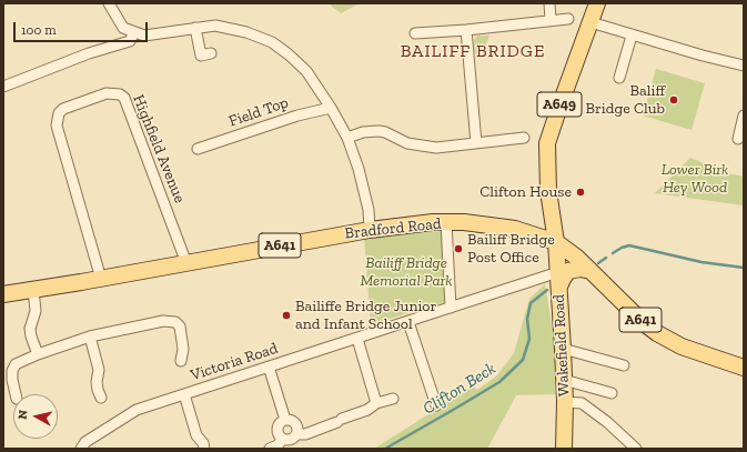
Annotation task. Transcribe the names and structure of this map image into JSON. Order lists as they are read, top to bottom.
{
  "streets": {
    "main road": [
      "A649",
      "Bradford Road",
      "A641",
      "Wakefield Road"
    ],
    "street": ["Field Top", "Highfield Avenue", "Victoria Road"]
  },
  "crossings": [
    ["A649", "Bradford Road"],
    ["A649", "Wakefield Road"],
    ["Highfield Avenue", "Bradford Road"],
    ["Bradford Road", "Wakefield Road"],
    ["Wakefield Road", "Victoria Road"]
  ],
  "districts": ["BAILIFF BRIDGE"],
  "water": ["Clifton Beck"],
  "parks": ["Lower Birk Hey Wood", "Bailiff Bridge Memorial Park"],
  "places": [
    "Baliff Bridge Club",
    "Clifton House",
    "Bailiff Bridge Post Office",
    "Bailiffe Bridge Junior and Infant School"
  ],
  "scale_bar": "100 m",
  "north": "left"
}
